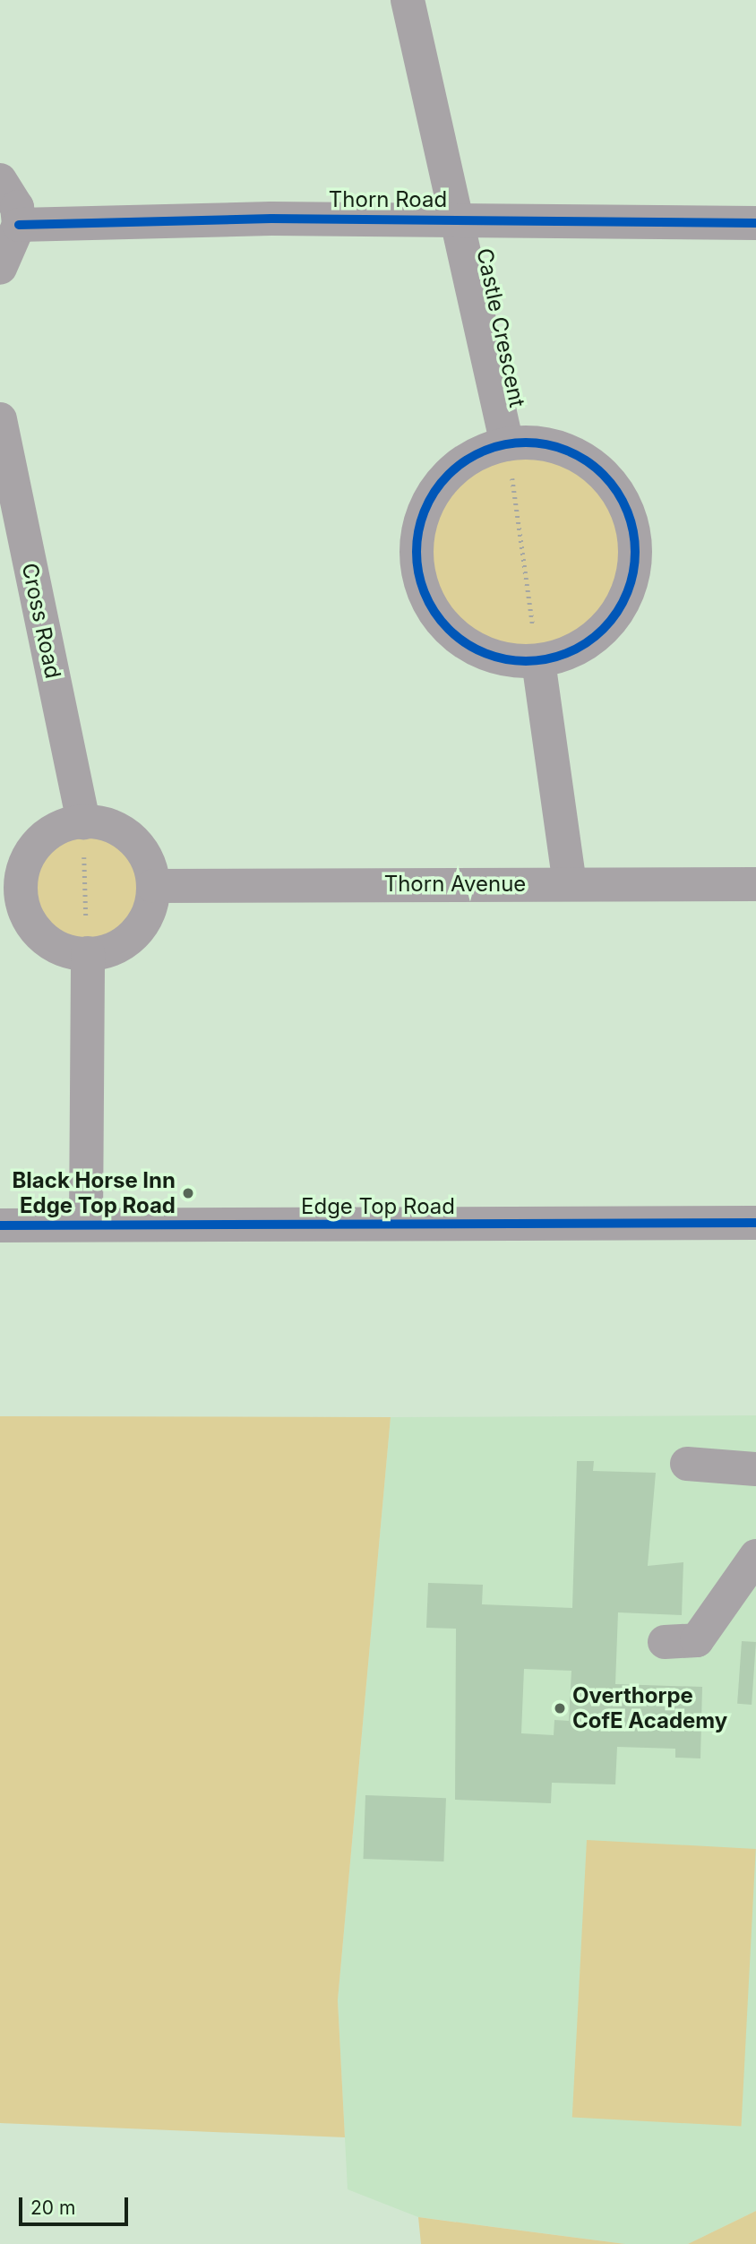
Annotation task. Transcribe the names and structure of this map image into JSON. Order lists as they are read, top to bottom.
{
  "streets": {
    "street": [
      "Thorn Road",
      "Castle Crescent",
      "Cross Road",
      "Thorn Avenue",
      "Edge Top Road"
    ]
  },
  "crossings": [
    ["Thorn Road", "Castle Crescent"]
  ],
  "places": ["Black Horse Inn Edge Top Road", "Overthorpe CofE Academy"],
  "scale_bar": "20 m"
}
